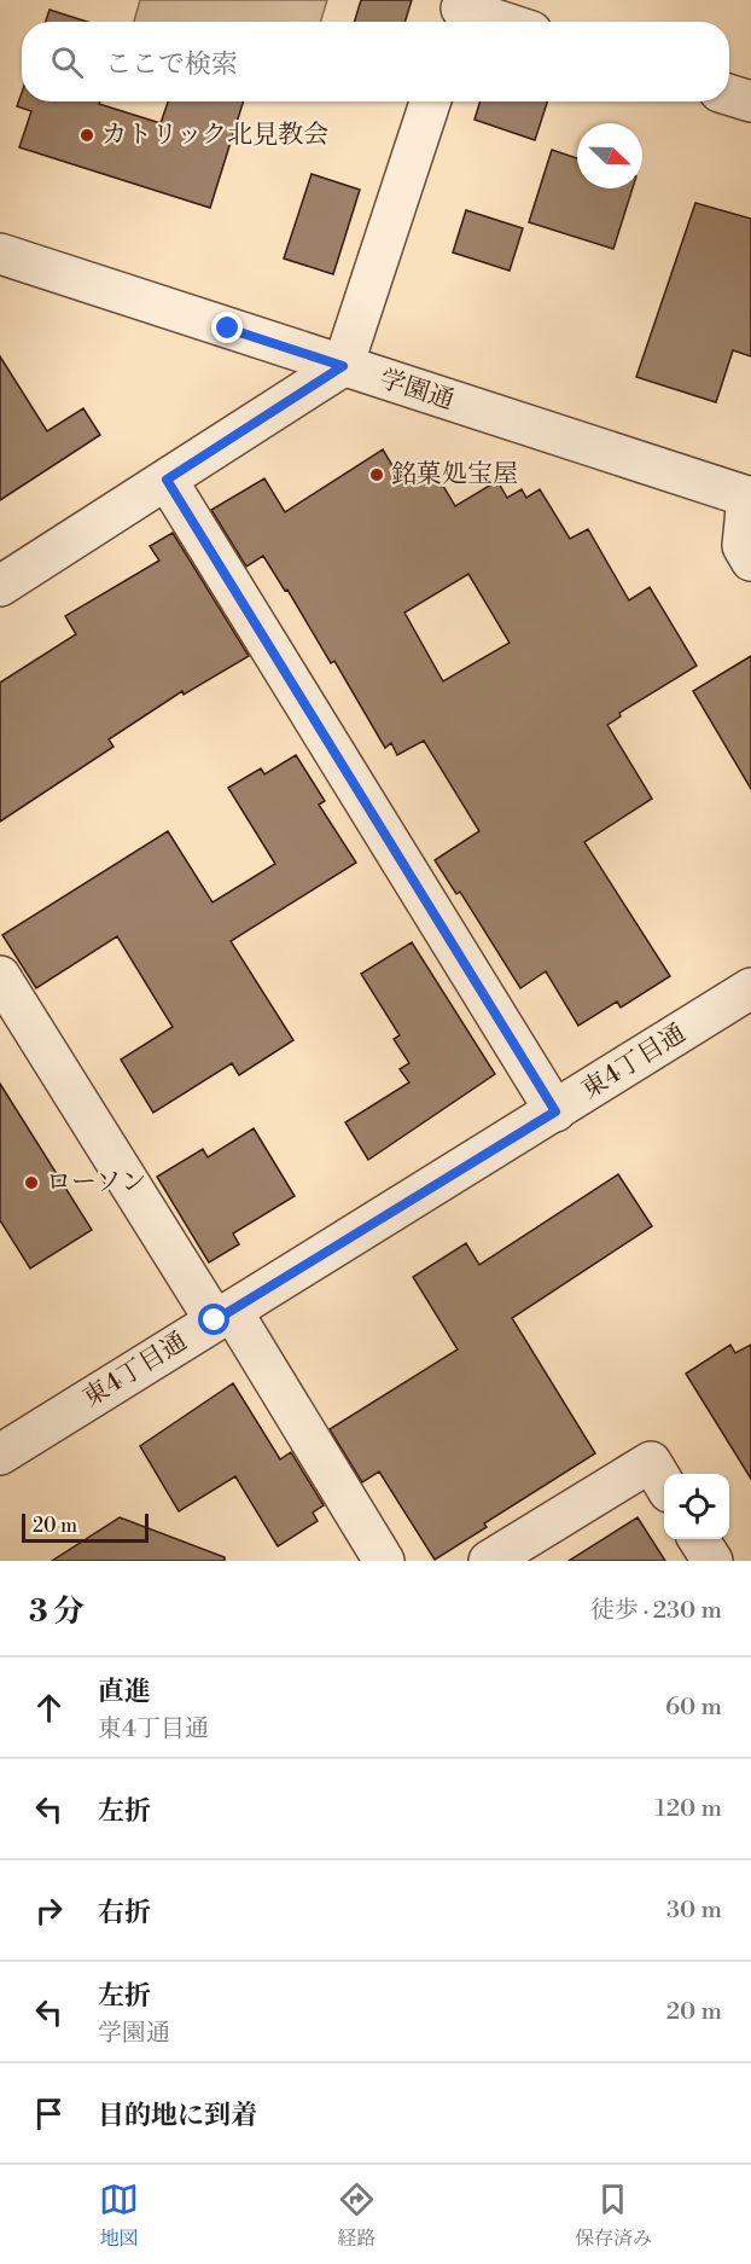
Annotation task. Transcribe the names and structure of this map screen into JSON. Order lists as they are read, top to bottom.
{
  "streets": {
    "street": ["学園通", "東4丁目通"]
  },
  "places": ["カトリック北見教会", "銘菓処宝屋", "ローソン"],
  "scale_bar": "20 m",
  "north": "bottom right",
  "page": {
    "search": "ここで検索",
    "scale": "20 m",
    "heading": ["3 分", "徒歩 · 230 m"],
    "list": [
      ["直進", "東4丁目通", "60 m"],
      ["左折", "120 m"],
      ["右折", "30 m"],
      ["左折", "学園通", "20 m"],
      "目的地に到着"
    ],
    "nav": ["地図", "経路", "保存済み"]
  }
}
